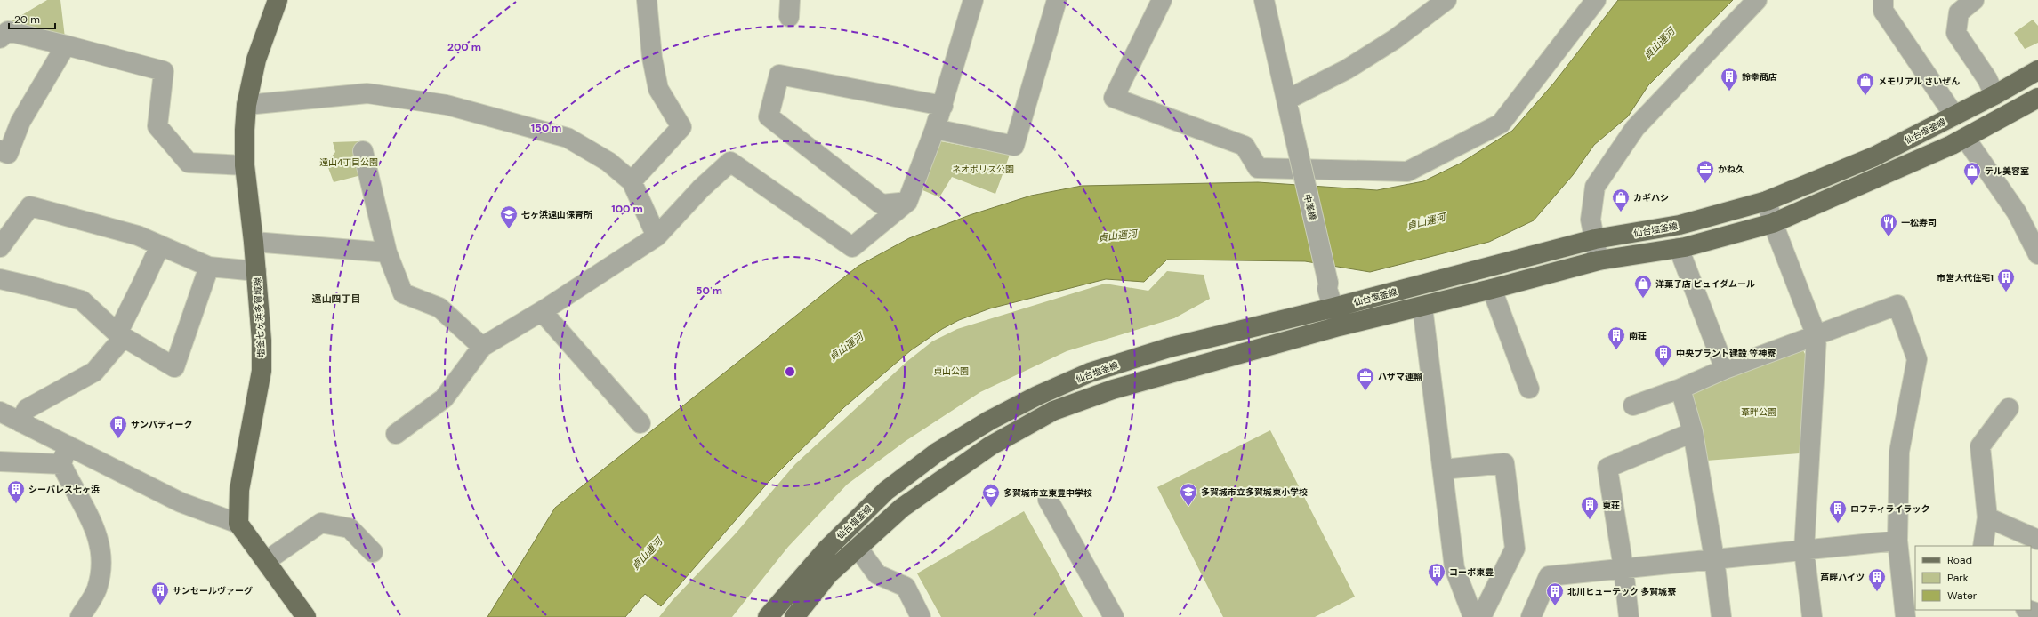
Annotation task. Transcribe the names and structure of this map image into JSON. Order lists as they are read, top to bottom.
{
  "streets": {
    "main road": ["仙台塩釜線", "塩釜七ヶ浜多賀城線"],
    "street": ["中峯橋"]
  },
  "crossings": [
    ["仙台塩釜線", "中峯橋"]
  ],
  "districts": ["遠山四丁目"],
  "water": ["貞山運河"],
  "parks": [
    "遠山4丁目公園",
    "ネオポリス公園",
    "貞山公園",
    "葦畔公園"
  ],
  "places": {
    "building": [
      "鈴幸商店",
      "市営大代住宅1",
      "南荘",
      "中央プラント建設 笠神寮",
      "サンパティーク",
      "シーパレス七ヶ浜",
      "東荘",
      "ロフティライラック",
      "コーポ東豊",
      "芦畔ハイツ",
      "サンセールヴァーグ",
      "北川ヒューテック 多賀城寮"
    ],
    "shop": [
      "メモリアル さいぜん",
      "テル美容室",
      "カギハシ",
      "洋菓子店 ピュイダムール"
    ],
    "office": ["かね久", "ハザマ運輸"],
    "school or university": ["七ヶ浜遠山保育所", "多賀城市立多賀城東小学校", "多賀城市立東豊中学校"],
    "restaurant": ["一松寿司"]
  },
  "legend": ["Road", "Park", "Water"],
  "scale_bar": "20 m",
  "rings": [
    "200 m",
    "150 m",
    "100 m",
    "50 m"
  ]
}
